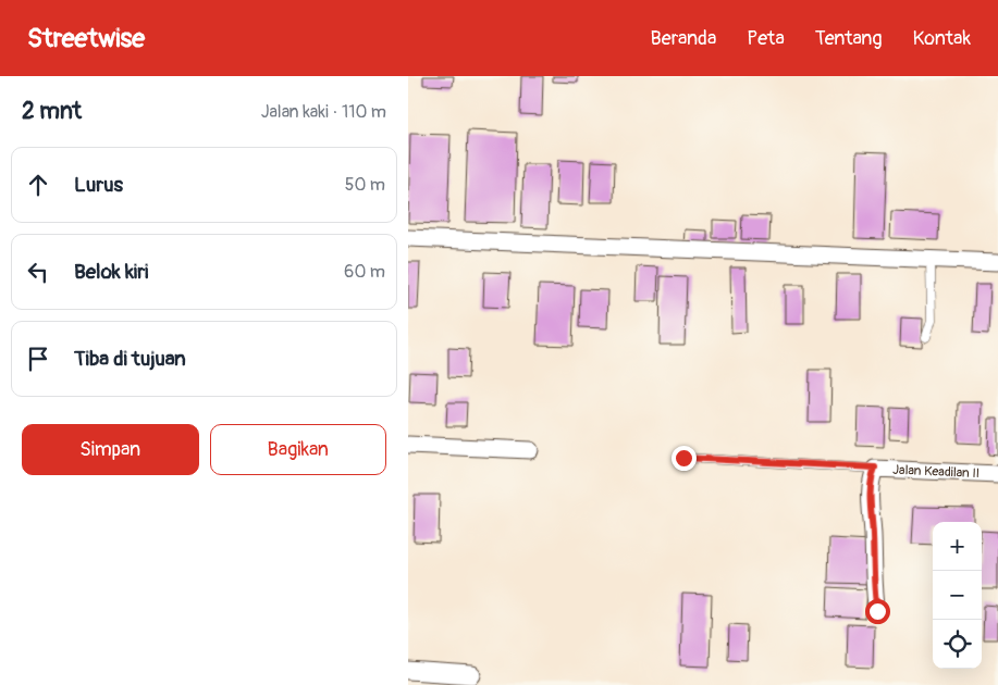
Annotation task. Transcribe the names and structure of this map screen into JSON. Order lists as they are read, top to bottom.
{
  "streets": {
    "street": ["Jalan Keadilan II"]
  },
  "page": {
    "header": "Streetwise",
    "nav": [
      "Beranda",
      "Peta",
      "Tentang",
      "Kontak"
    ],
    "heading": ["2 mnt", "Jalan kaki · 110 m"],
    "list": [
      ["Lurus", "50 m"],
      ["Belok kiri", "60 m"],
      "Tiba di tujuan"
    ],
    "buttons": ["Simpan", "Bagikan"],
    "map_buttons": ["+", "−"]
  }
}
